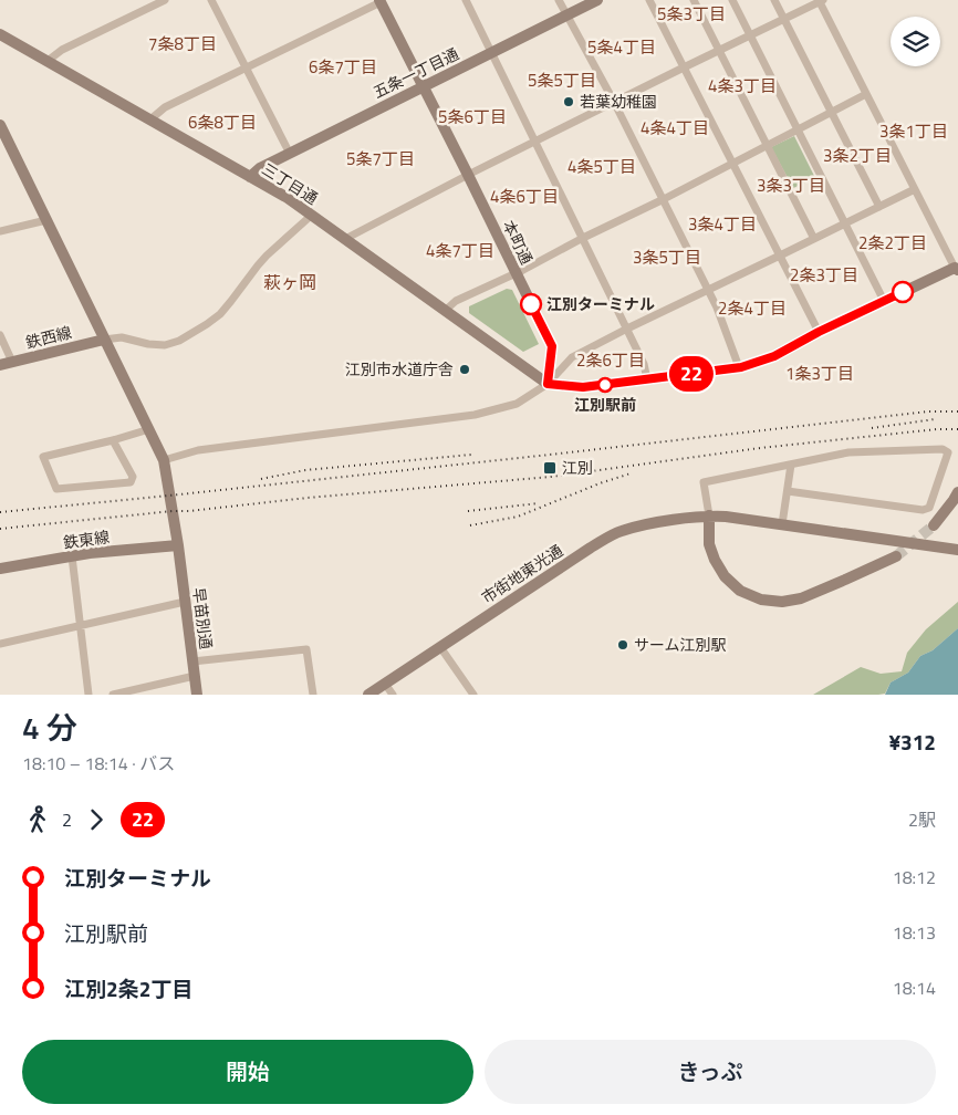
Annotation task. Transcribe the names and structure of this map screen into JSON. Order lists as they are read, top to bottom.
{
  "streets": {
    "street": [
      "五条一丁目通",
      "三丁目通",
      "本町通",
      "鉄西線",
      "鉄東線",
      "市街地東光通",
      "早苗別通"
    ]
  },
  "crossings": [
    ["五条一丁目通", "三丁目通"],
    ["五条一丁目通", "本町通"],
    ["三丁目通", "本町通"],
    ["鉄西線", "早苗別通"],
    ["鉄東線", "早苗別通"]
  ],
  "districts": [
    "5条3丁目",
    "7条8丁目",
    "5条4丁目",
    "6条7丁目",
    "5条5丁目",
    "4条3丁目",
    "5条6丁目",
    "6条8丁目",
    "4条4丁目",
    "3条1丁目",
    "3条2丁目",
    "5条7丁目",
    "4条5丁目",
    "3条3丁目",
    "4条6丁目",
    "3条4丁目",
    "2条2丁目",
    "4条7丁目",
    "3条5丁目",
    "2条3丁目",
    "萩ヶ岡",
    "2条4丁目",
    "2条6丁目",
    "1条3丁目"
  ],
  "places": {
    "other": [
      "若葉幼稚園",
      "江別ターミナル",
      "江別市水道庁舎",
      "江別駅前",
      "サーム江別駅"
    ],
    "transit": ["江別"]
  },
  "lines": ["bus line 22"],
  "page": {
    "on_map": "22",
    "heading": ["4 分", "18:10 – 18:14 · バス", "¥312"],
    "legs": ["2", "22", "2駅"],
    "list": [
      {
        "name": "江別ターミナル",
        "value": "18:12"
      },
      {
        "name": "江別駅前",
        "value": "18:13"
      },
      {
        "name": "江別2条2丁目",
        "value": "18:14"
      }
    ],
    "buttons": ["開始", "きっぷ"]
  }
}
